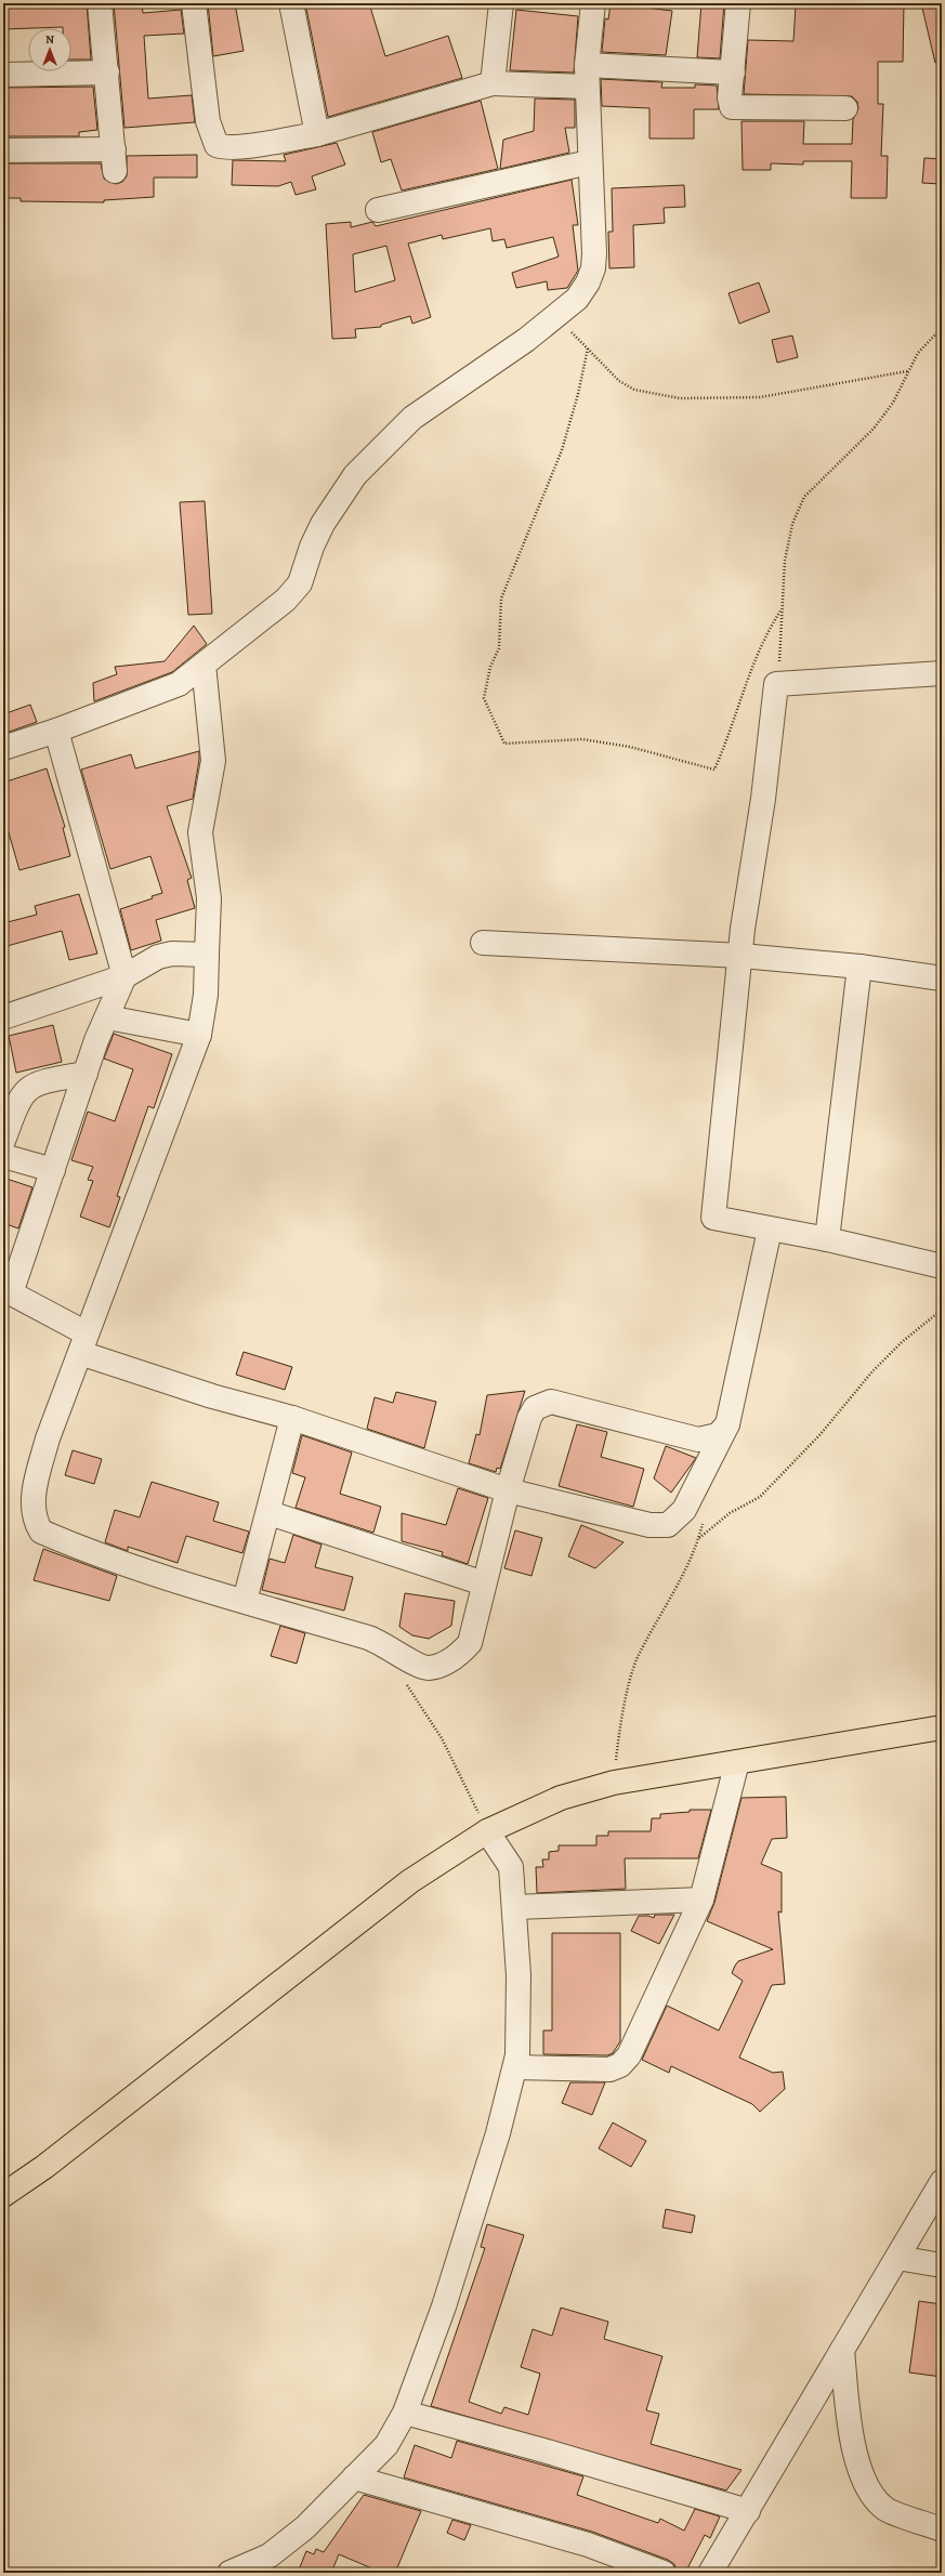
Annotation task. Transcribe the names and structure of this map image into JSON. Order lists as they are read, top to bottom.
{
  "north": "top"
}
